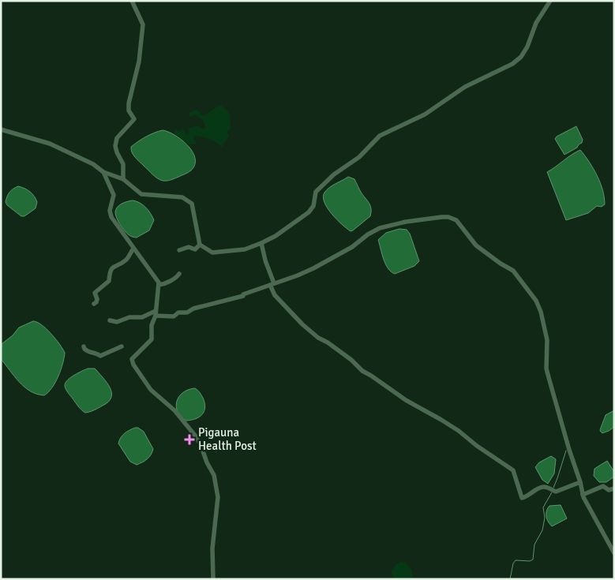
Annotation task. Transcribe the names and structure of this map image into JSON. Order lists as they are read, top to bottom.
{
  "places": {
    "health": ["Pigauna Health Post"]
  }
}
